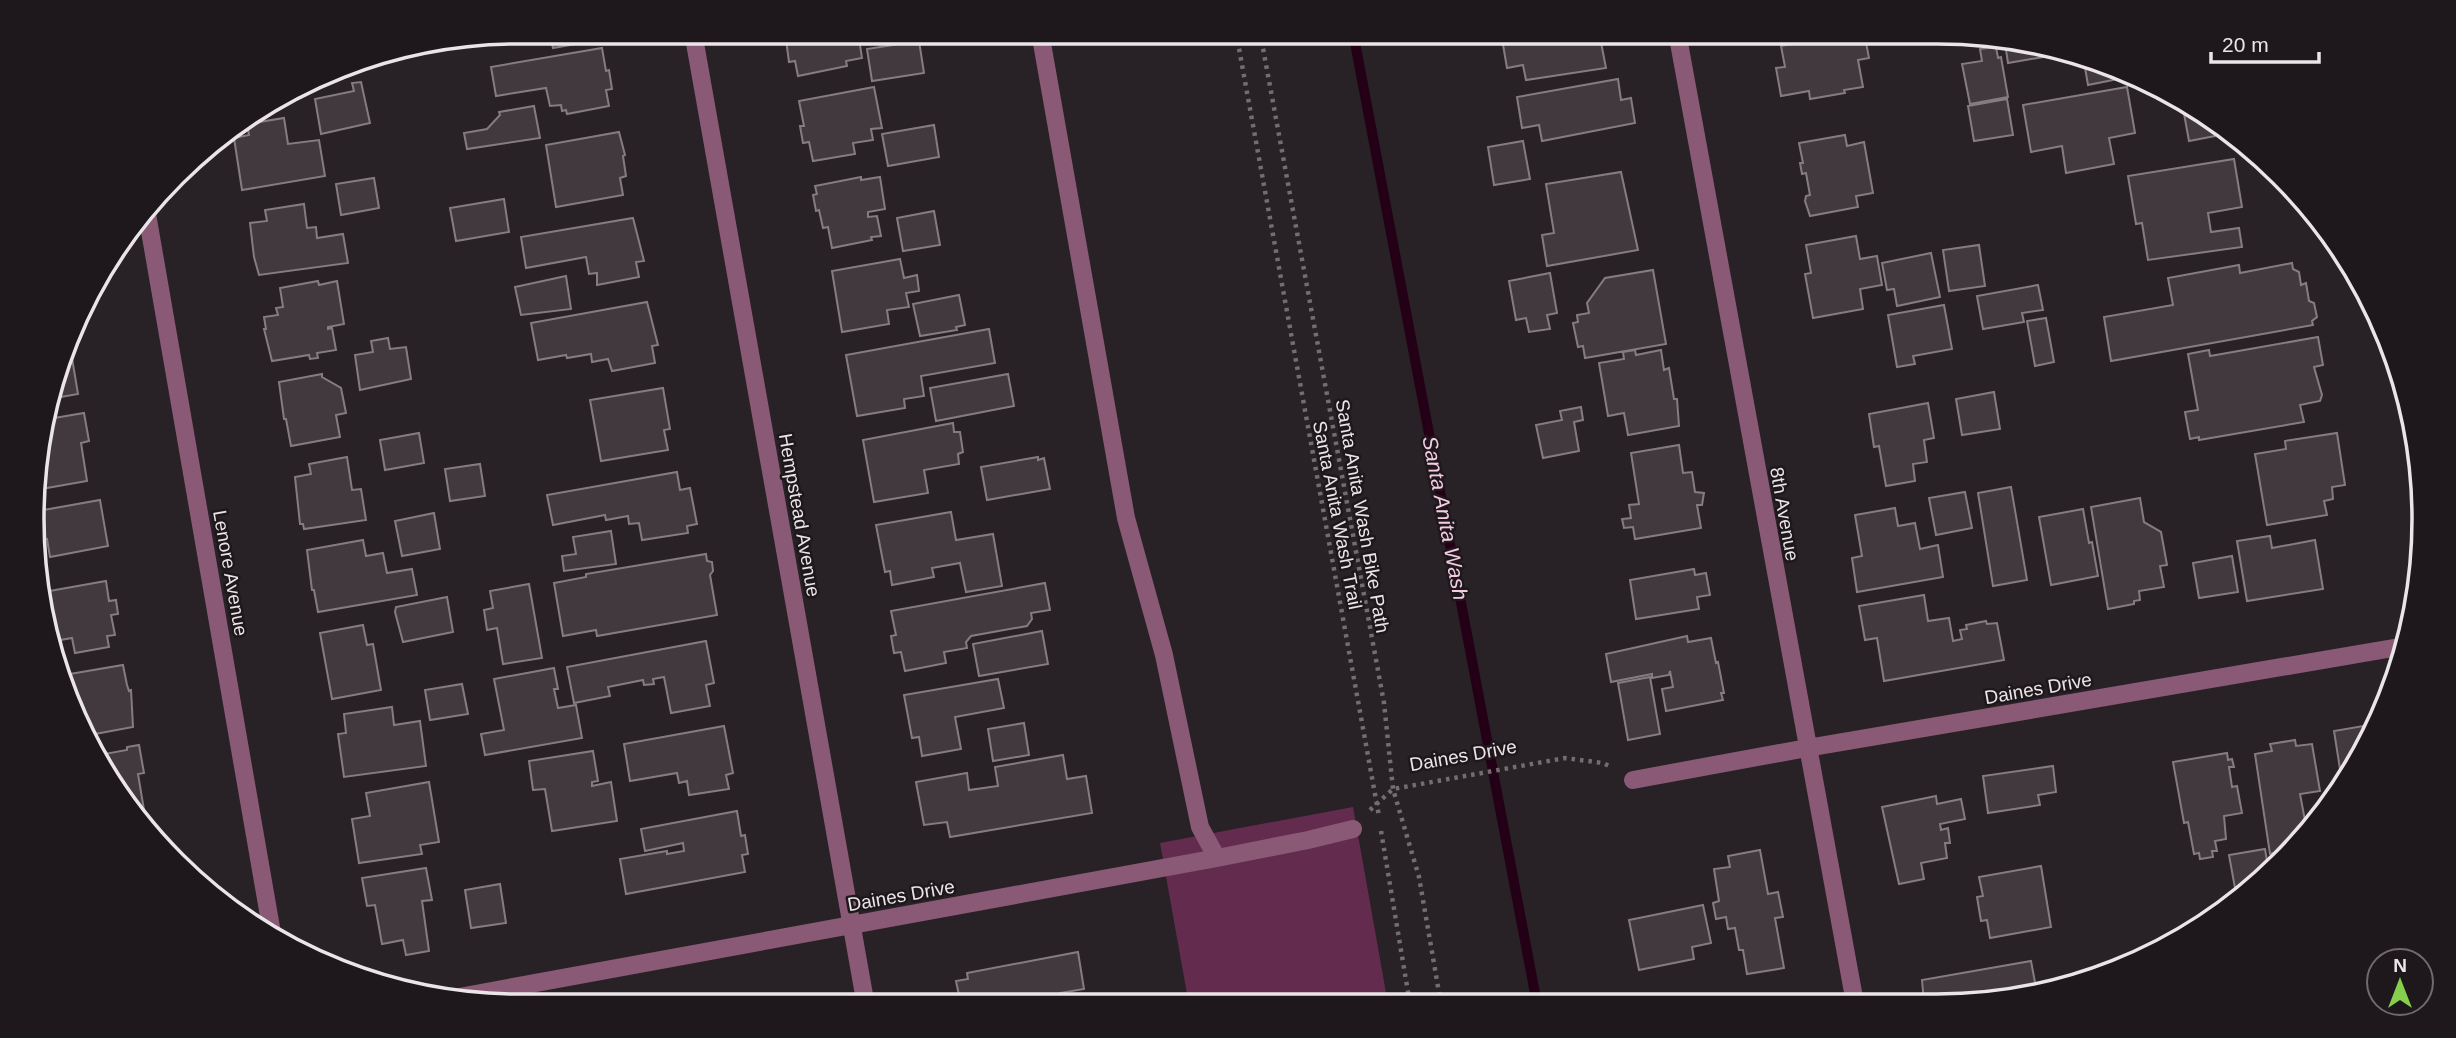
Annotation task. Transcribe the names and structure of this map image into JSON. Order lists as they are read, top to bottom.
{
  "streets": {
    "street": [
      "8th Avenue",
      "Hempstead Avenue",
      "Lenore Avenue",
      "Daines Drive"
    ],
    "path": ["Santa Anita Wash Trail", "Santa Anita Wash Bike Path"]
  },
  "crossings": [
    ["8th Avenue", "Daines Drive"],
    ["Hempstead Avenue", "Daines Drive"],
    ["Santa Anita Wash Trail", "Daines Drive"],
    ["Santa Anita Wash Bike Path", "Daines Drive"]
  ],
  "water": ["Santa Anita Wash"],
  "scale_bar": "20 m",
  "north": "top"
}
